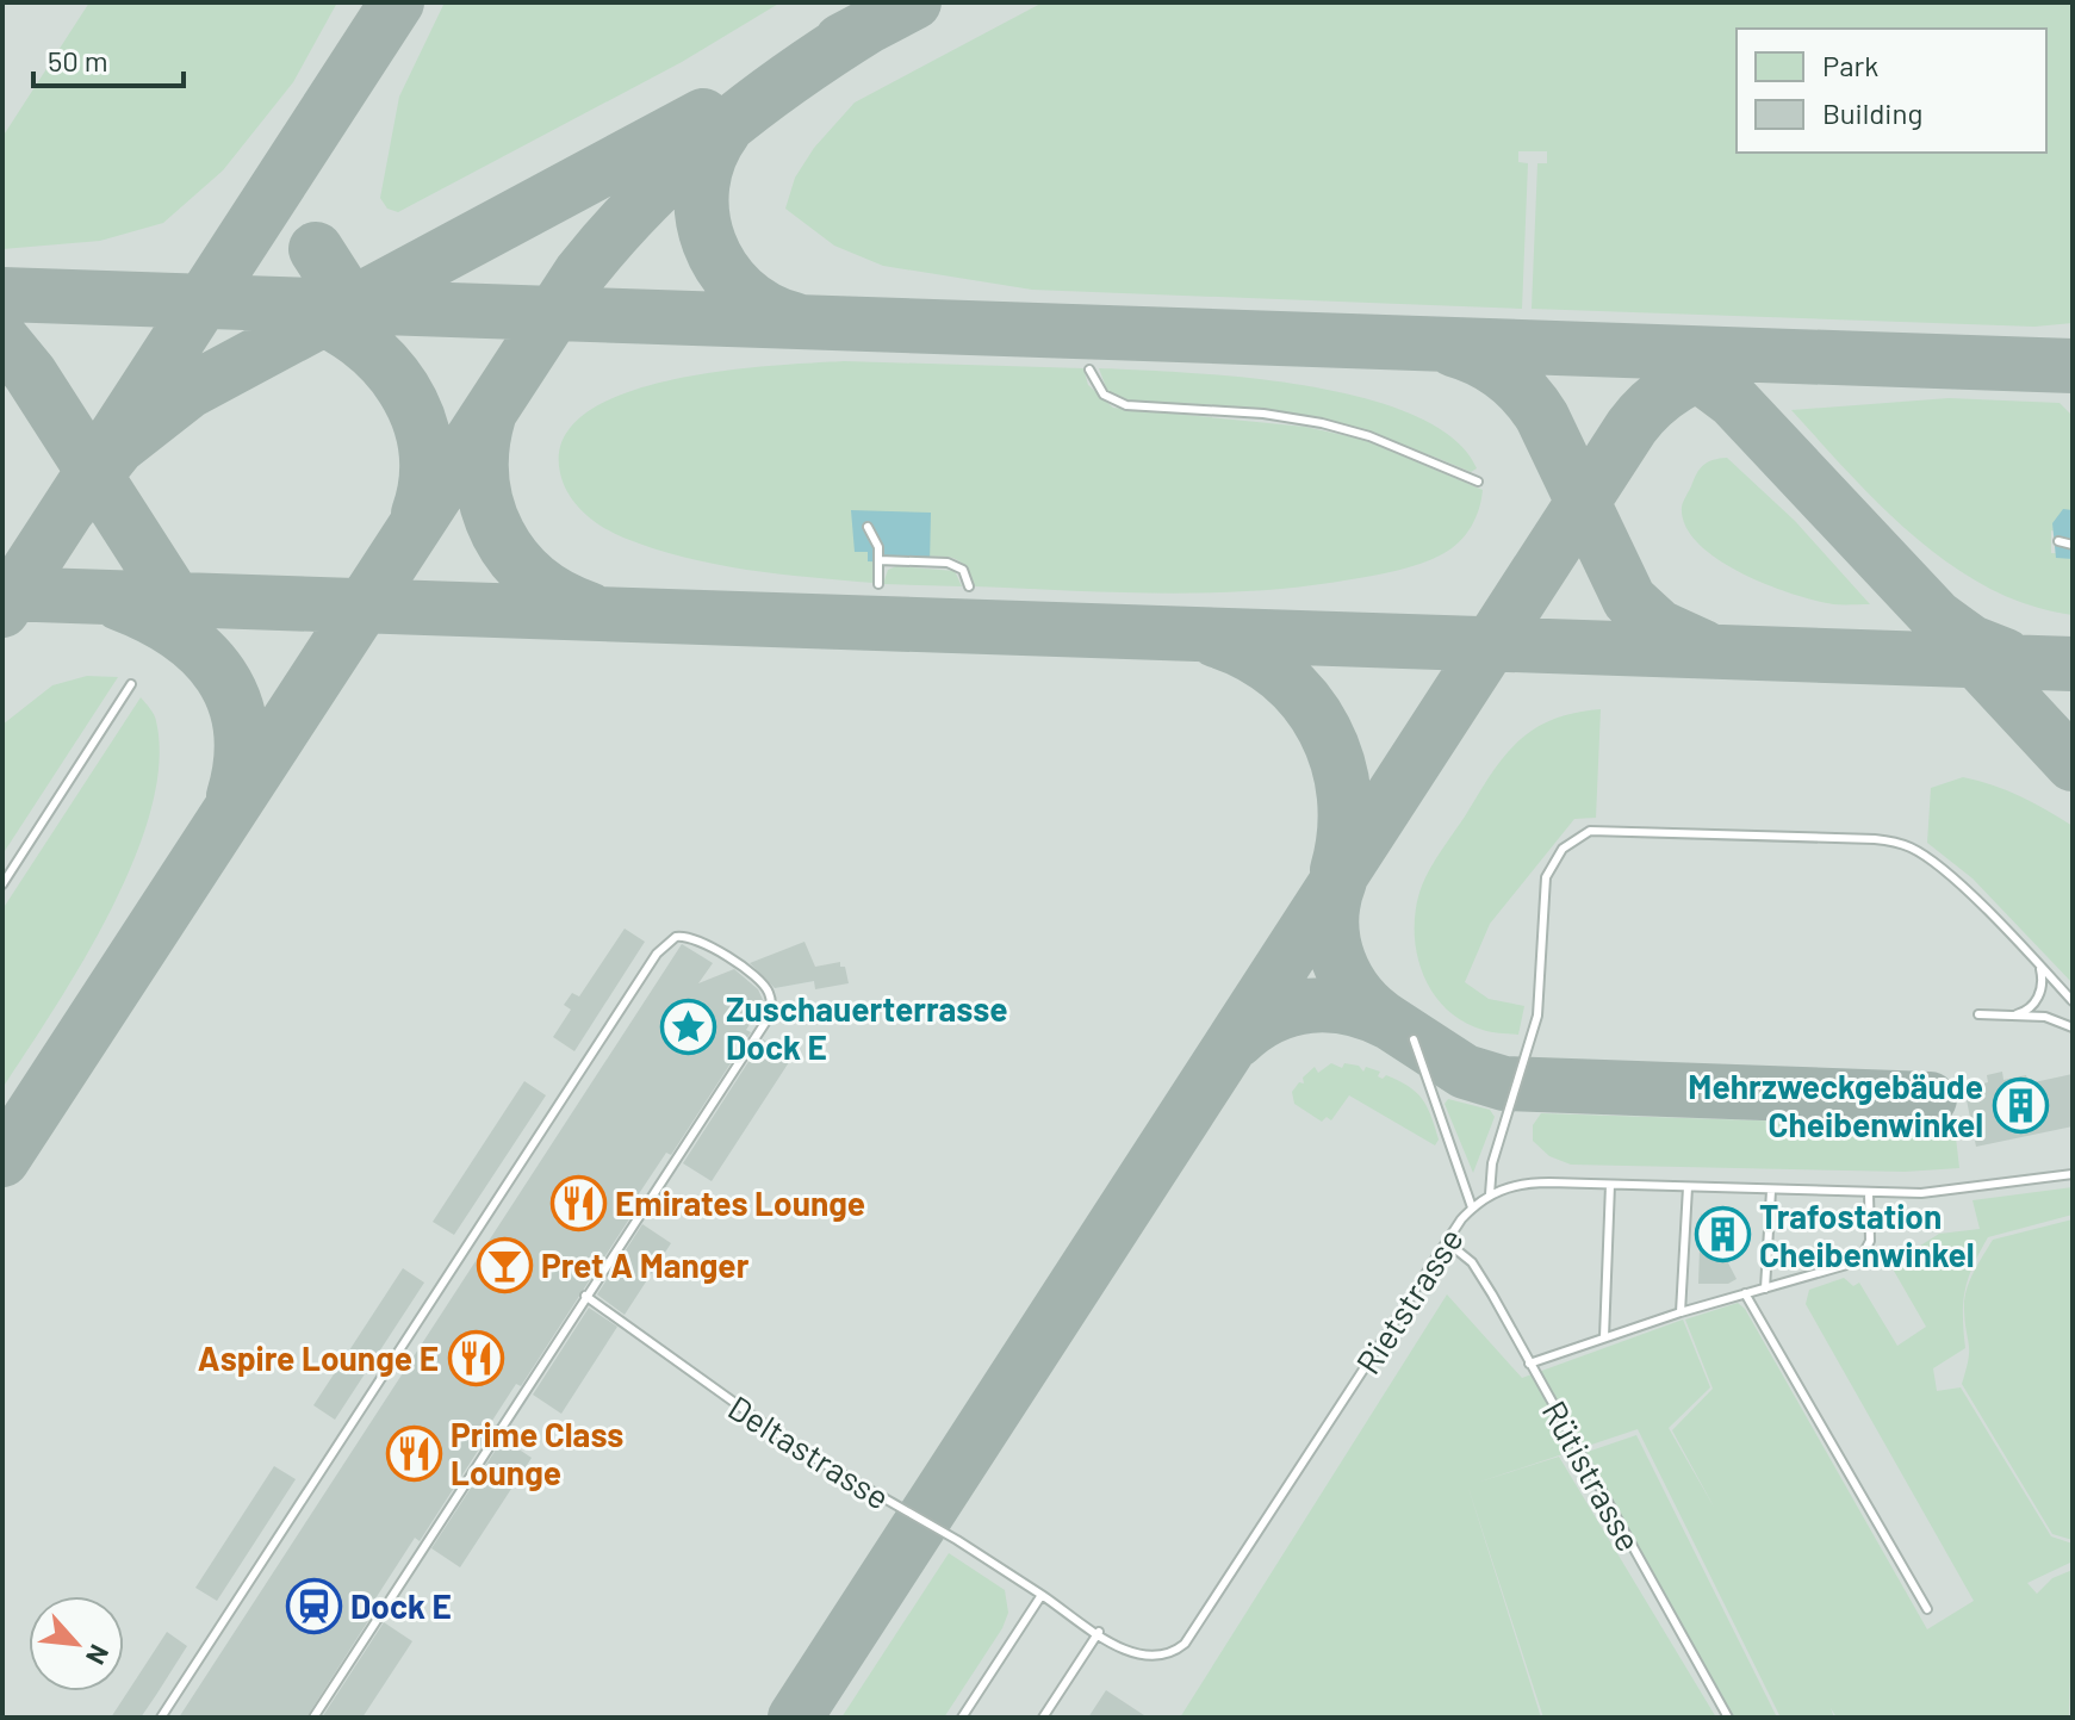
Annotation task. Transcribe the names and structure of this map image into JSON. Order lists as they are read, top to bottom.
{
  "streets": {
    "lane": ["Rietstrasse", "Deltastrasse", "Rütistrasse"]
  },
  "crossings": [
    ["Rietstrasse", "Deltastrasse"],
    ["Rietstrasse", "Rütistrasse"]
  ],
  "places": {
    "place": ["Zuschauerterrasse Dock E"],
    "building": ["Mehrzweckgebäude Cheibenwinkel", "Trafostation Cheibenwinkel"],
    "restaurant": ["Emirates Lounge", "Aspire Lounge E", "Prime Class Lounge"],
    "bar": ["Pret A Manger"],
    "station": ["Dock E"]
  },
  "legend": ["Park", "Building"],
  "scale_bar": "50 m",
  "north": "bottom right"
}
